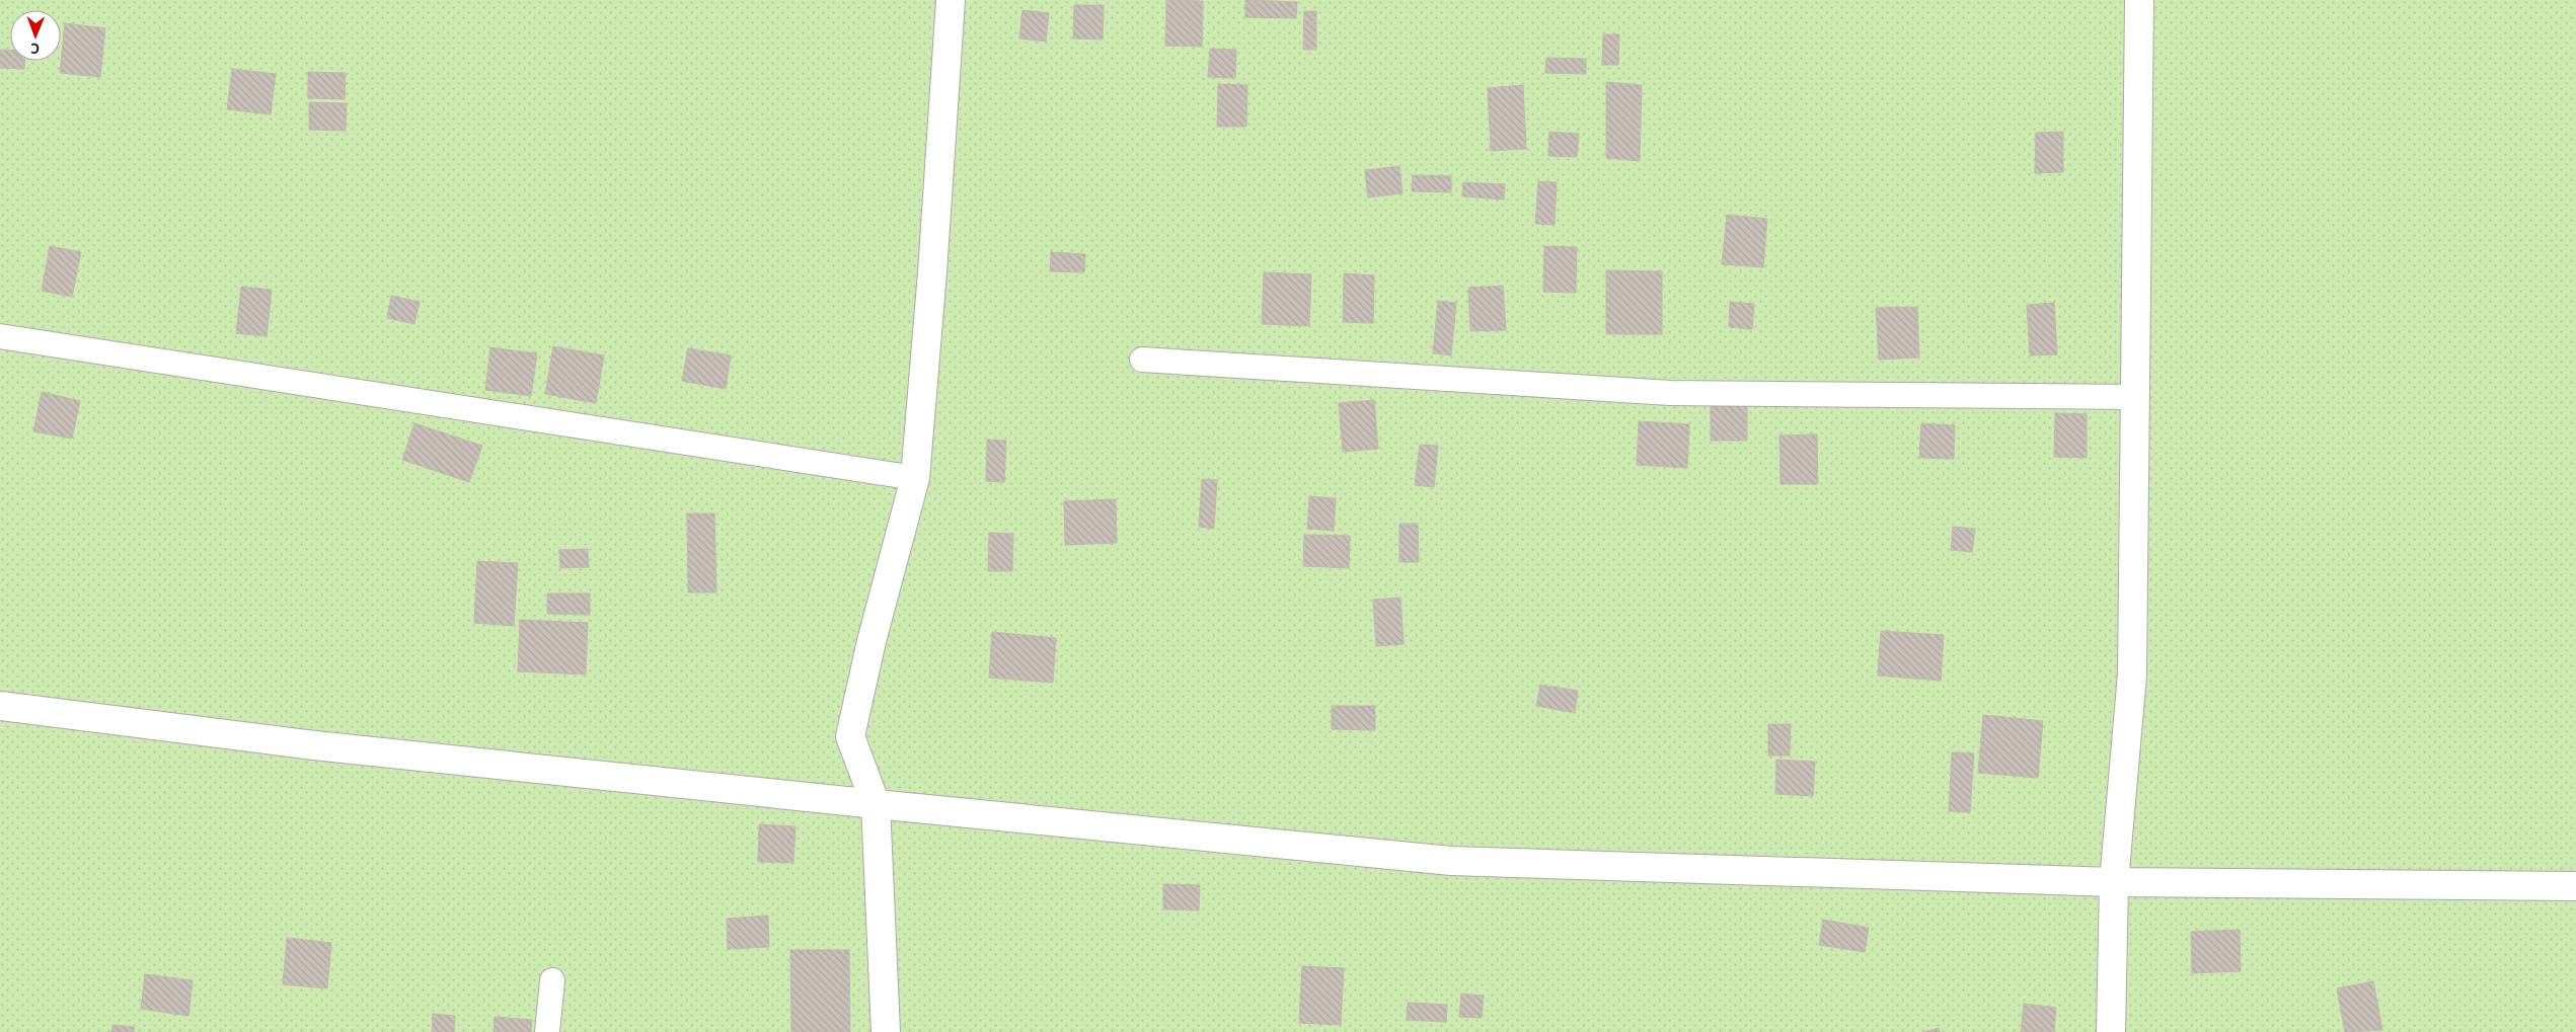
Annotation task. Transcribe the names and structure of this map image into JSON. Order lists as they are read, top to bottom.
{
  "north": "bottom"
}
